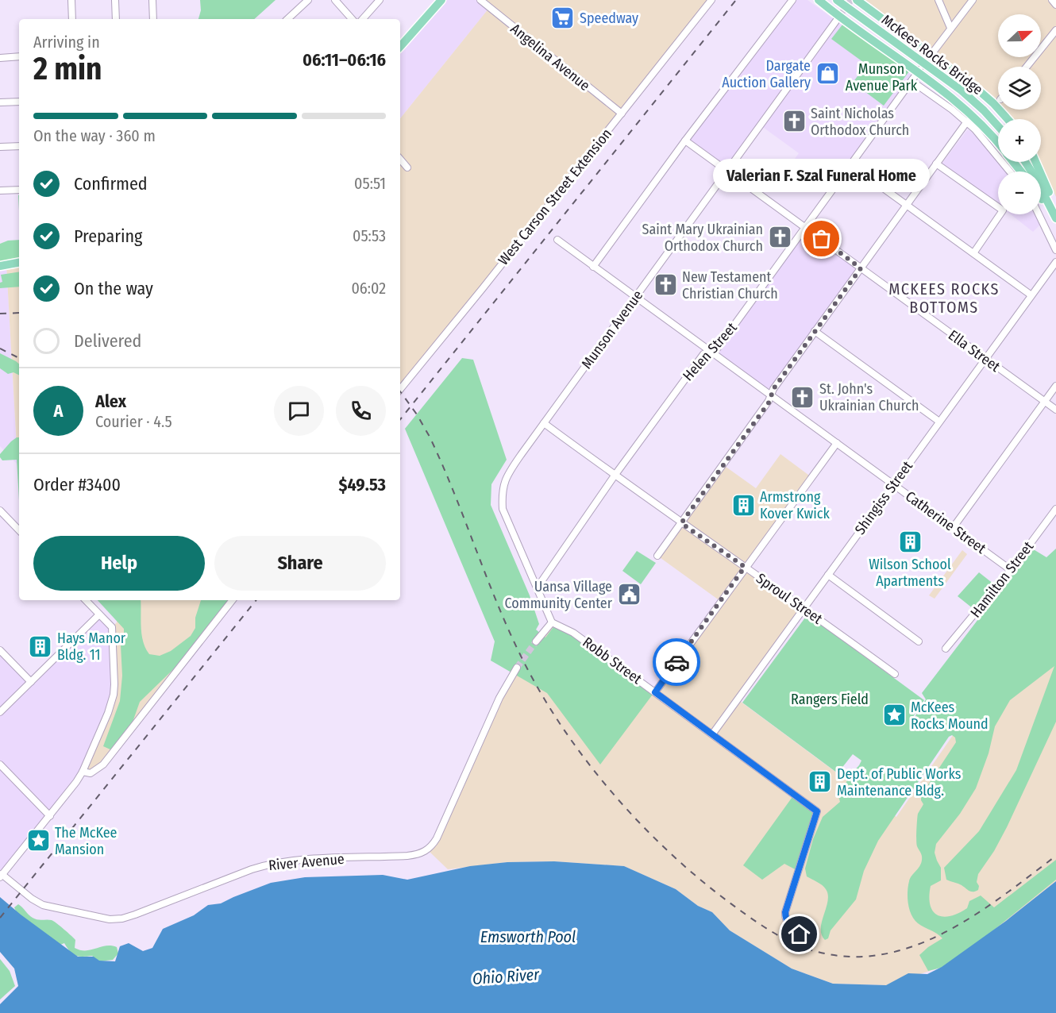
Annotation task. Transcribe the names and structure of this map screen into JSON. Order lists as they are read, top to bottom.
{
  "streets": {
    "main road": ["McKees Rocks Bridge"],
    "street": [
      "Angelina Avenue",
      "West Carson Street Extension",
      "Munson Avenue",
      "Ella Street",
      "Helen Street",
      "Shingiss Street",
      "Catherine Street",
      "Hamilton Street",
      "Sproul Street",
      "Robb Street",
      "River Avenue"
    ]
  },
  "crossings": [
    ["Angelina Avenue", "West Carson Street Extension"],
    ["Munson Avenue", "Ella Street"],
    ["Munson Avenue", "Helen Street"],
    ["Munson Avenue", "Catherine Street"],
    ["Munson Avenue", "Sproul Street"],
    ["Ella Street", "Helen Street"],
    ["Ella Street", "Shingiss Street"],
    ["Helen Street", "Catherine Street"],
    ["Helen Street", "Sproul Street"],
    ["Shingiss Street", "Catherine Street"],
    ["Shingiss Street", "Sproul Street"],
    ["Shingiss Street", "Robb Street"],
    ["Catherine Street", "Hamilton Street"]
  ],
  "districts": ["MCKEES ROCKS BOTTOMS"],
  "water": ["Emsworth Pool", "Ohio River"],
  "parks": ["Munson Avenue Park", "Rangers Field"],
  "places": {
    "supermarket": ["Speedway"],
    "shop": ["Dargate Auction Gallery"],
    "church": [
      "Saint Nicholas Orthodox Church",
      "Saint Mary Ukrainian Orthodox Church",
      "New Testament Christian Church",
      "St. John's Ukrainian Church"
    ],
    "other": ["Valerian F. Szal Funeral Home"],
    "building": [
      "Armstrong Kover Kwick",
      "Wilson School Apartments",
      "Hays Manor Bldg. 11",
      "Dept. of Public Works Maintenance Bldg."
    ],
    "public building": ["Uansa Village Community Center"],
    "place": ["McKees Rocks Mound", "The McKee Mansion"]
  },
  "north": "right",
  "page": {
    "map_buttons": ["+", "−"],
    "heading": ["2 min", "Arriving in", "06:11–06:16"],
    "panel": [
      "Alex",
      "Courier · 4.5",
      "Order #3400",
      "$49.53"
    ],
    "bar": "On the way · 360 m",
    "list": [
      ["Confirmed", "05:51"],
      ["Preparing", "05:53"],
      ["On the way", "06:02"],
      "Delivered"
    ],
    "bubble": "Valerian F. Szal Funeral Home",
    "round": "A",
    "buttons": ["Help", "Share"]
  }
}
